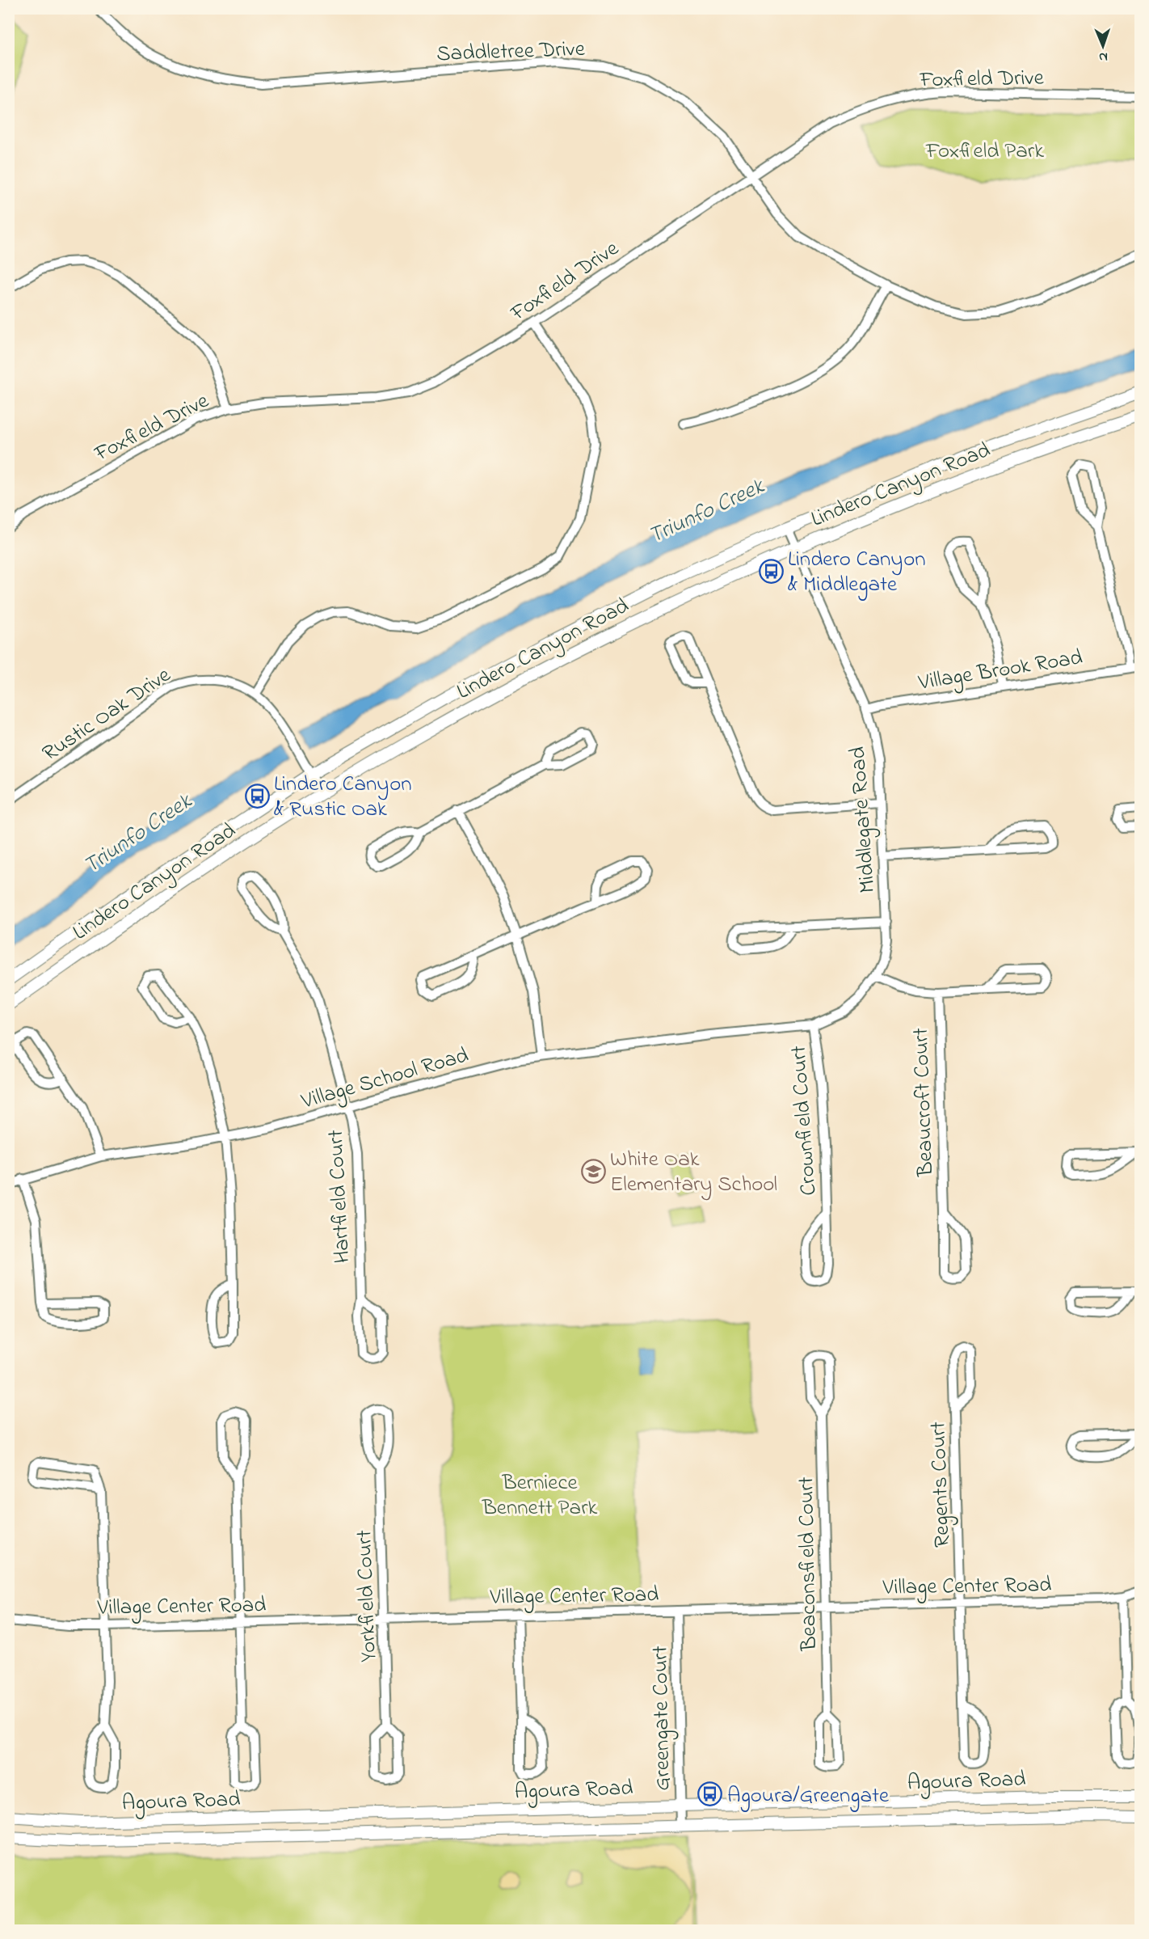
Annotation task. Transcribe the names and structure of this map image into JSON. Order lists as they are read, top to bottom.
{
  "streets": {
    "street": [
      "Saddletree Drive",
      "Foxfield Drive",
      "Lindero Canyon Road",
      "Village Brook Road",
      "Rustic Oak Drive",
      "Middlegate Road",
      "Village School Road",
      "Beaucroft Court",
      "Crownfield Court",
      "Hartfield Court",
      "Regents Court",
      "Beaconsfield Court",
      "Village Center Road",
      "Yorkfield Court",
      "Greengate Court",
      "Agoura Road"
    ]
  },
  "crossings": [
    ["Saddletree Drive", "Foxfield Drive"],
    ["Lindero Canyon Road", "Rustic Oak Drive"],
    ["Lindero Canyon Road", "Middlegate Road"],
    ["Village Brook Road", "Middlegate Road"],
    ["Middlegate Road", "Village School Road"],
    ["Middlegate Road", "Crownfield Court"],
    ["Village School Road", "Hartfield Court"],
    ["Regents Court", "Village Center Road"],
    ["Beaconsfield Court", "Village Center Road"],
    ["Village Center Road", "Yorkfield Court"],
    ["Village Center Road", "Greengate Court"],
    ["Greengate Court", "Agoura Road"]
  ],
  "water": ["Triunfo Creek"],
  "parks": ["Foxfield Park", "Berniece Bennett Park"],
  "places": {
    "bus stop": ["Lindero Canyon & Middlegate", "Lindero Canyon & Rustic Oak", "Agoura/Greengate"],
    "school or university": ["White Oak Elementary School"]
  },
  "north": "bottom"
}
